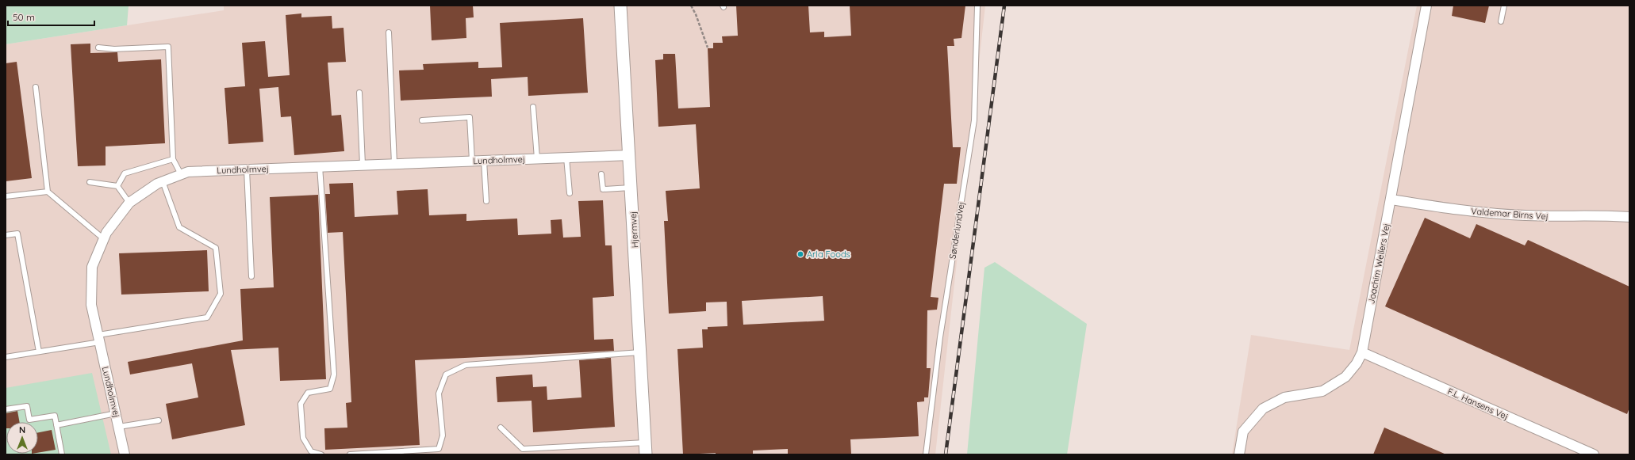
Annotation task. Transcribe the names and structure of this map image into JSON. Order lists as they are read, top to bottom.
{
  "streets": {
    "street": [
      "Lundholmvej",
      "Valdemar Birns Vej",
      "Hjermvej",
      "Joachim Wellers Vej",
      "F.L. Hansens Vej"
    ],
    "lane": ["Sønderlundvej"]
  },
  "crossings": [
    ["Lundholmvej", "Hjermvej"],
    ["Valdemar Birns Vej", "Joachim Wellers Vej"],
    ["Joachim Wellers Vej", "F.L. Hansens Vej"]
  ],
  "places": ["Arla Foods"],
  "scale_bar": "50 m",
  "north": "top"
}
